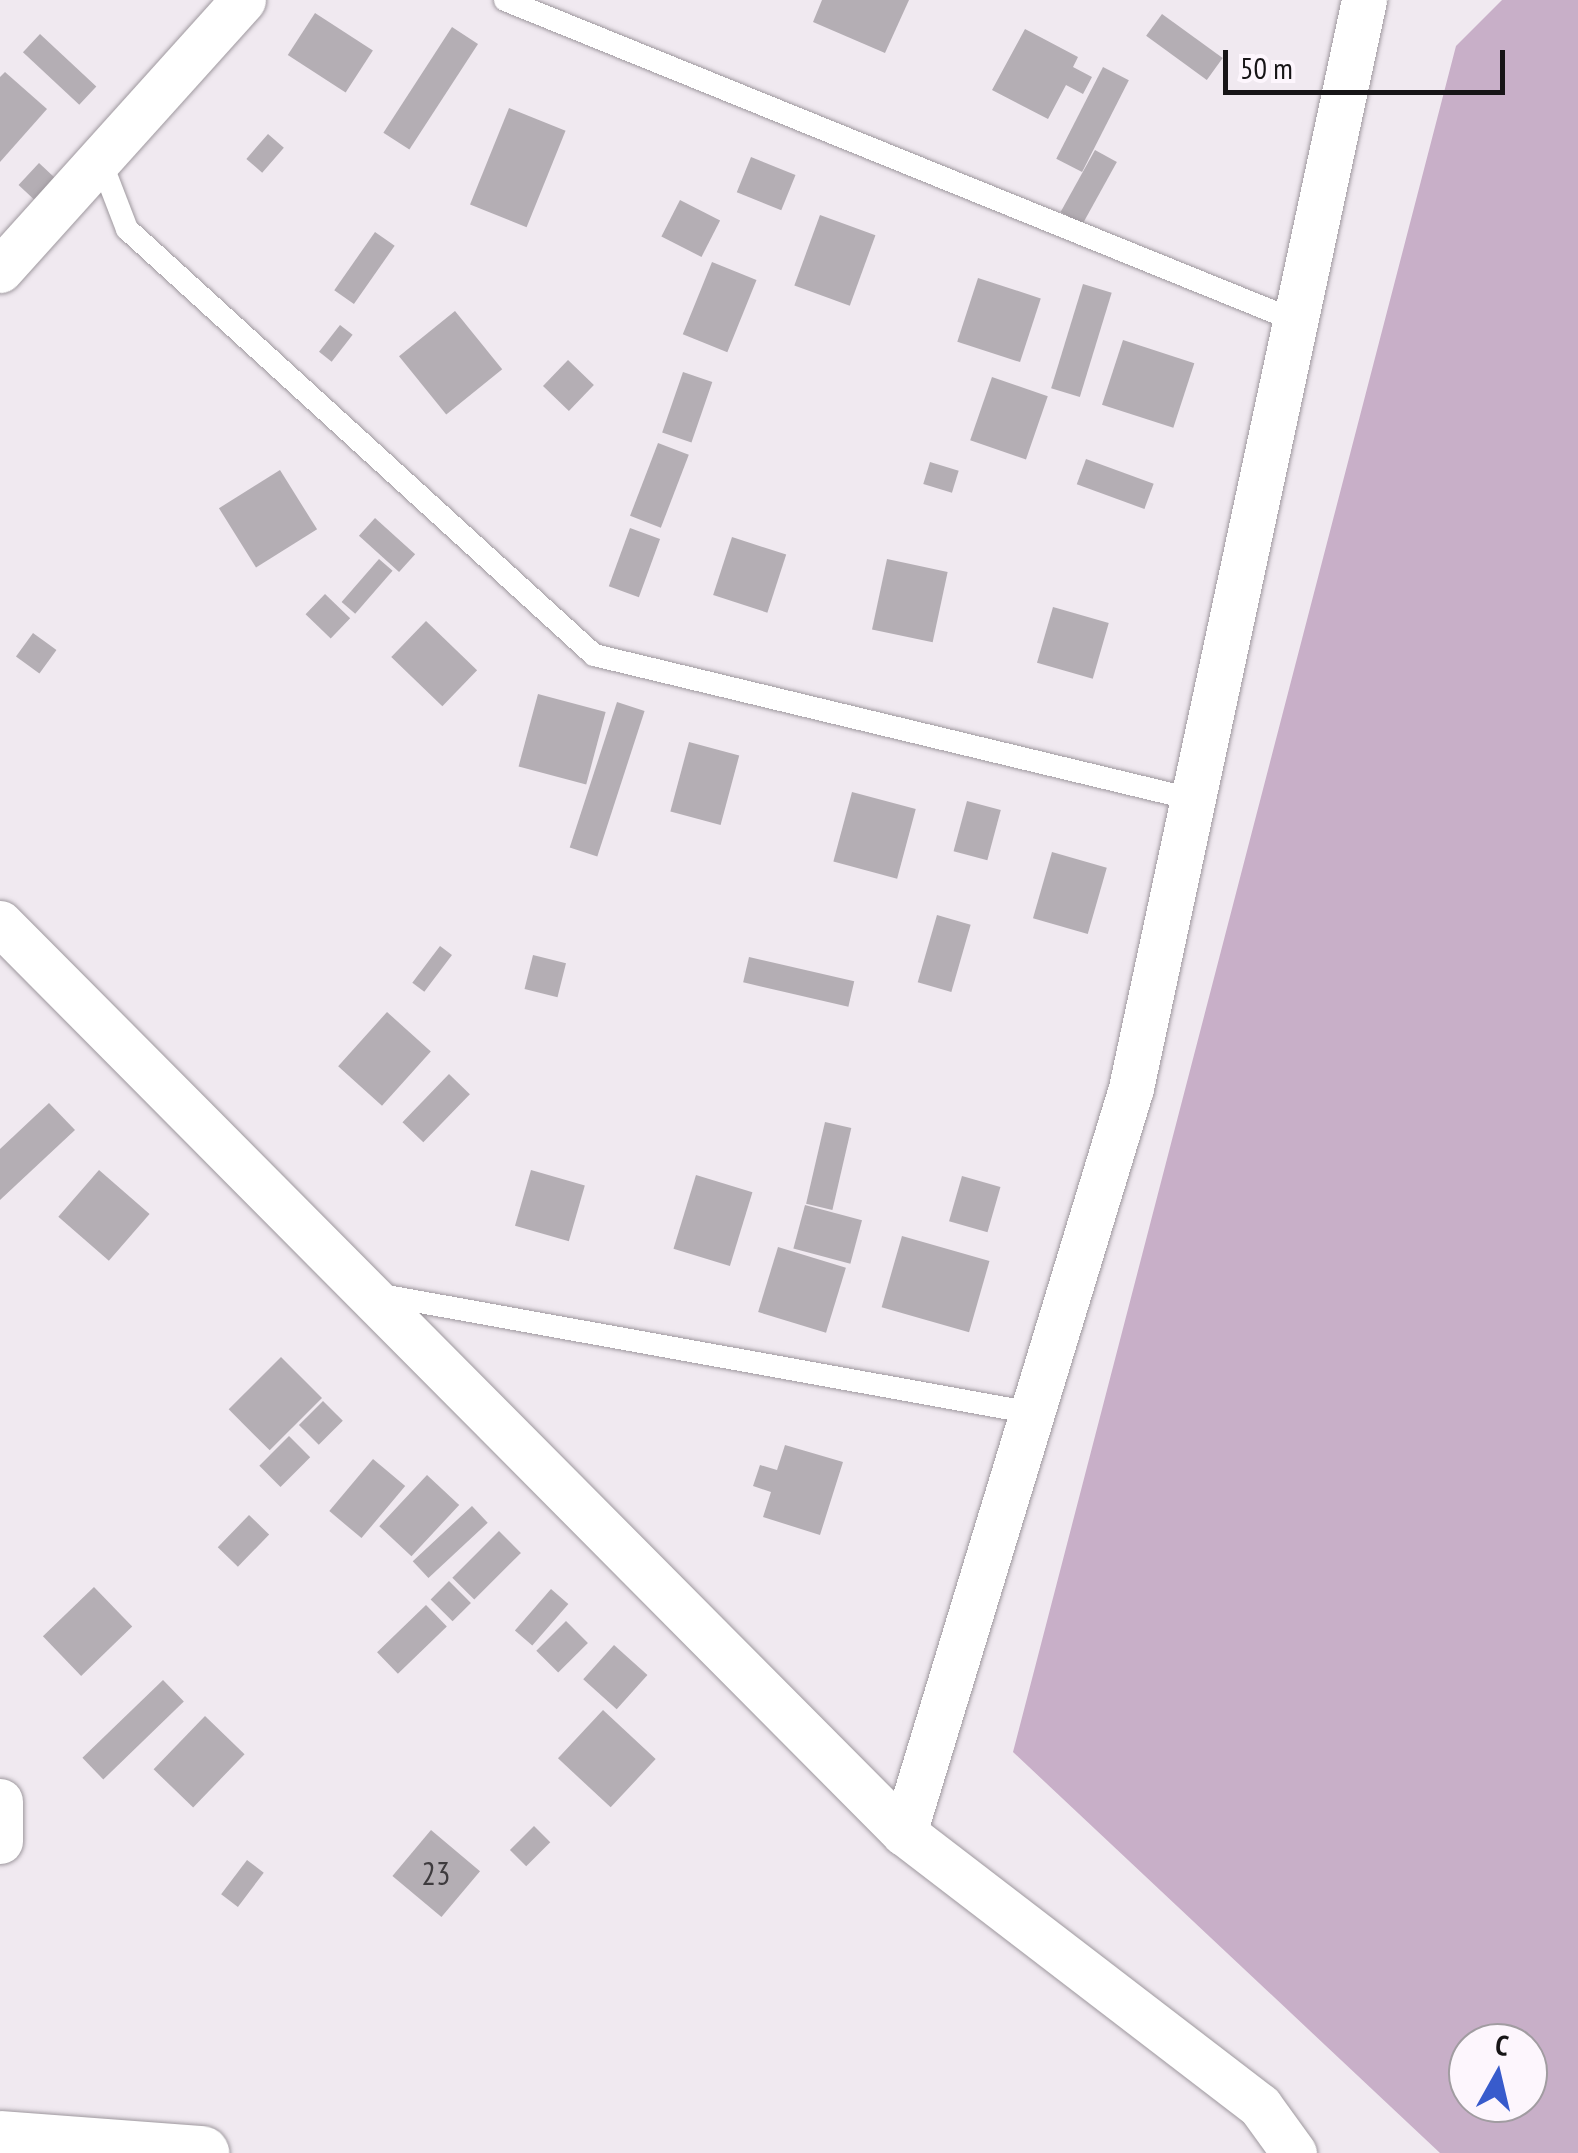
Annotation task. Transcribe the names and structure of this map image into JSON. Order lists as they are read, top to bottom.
{
  "house_numbers": ["23"],
  "scale_bar": "50 m",
  "north": "top"
}
